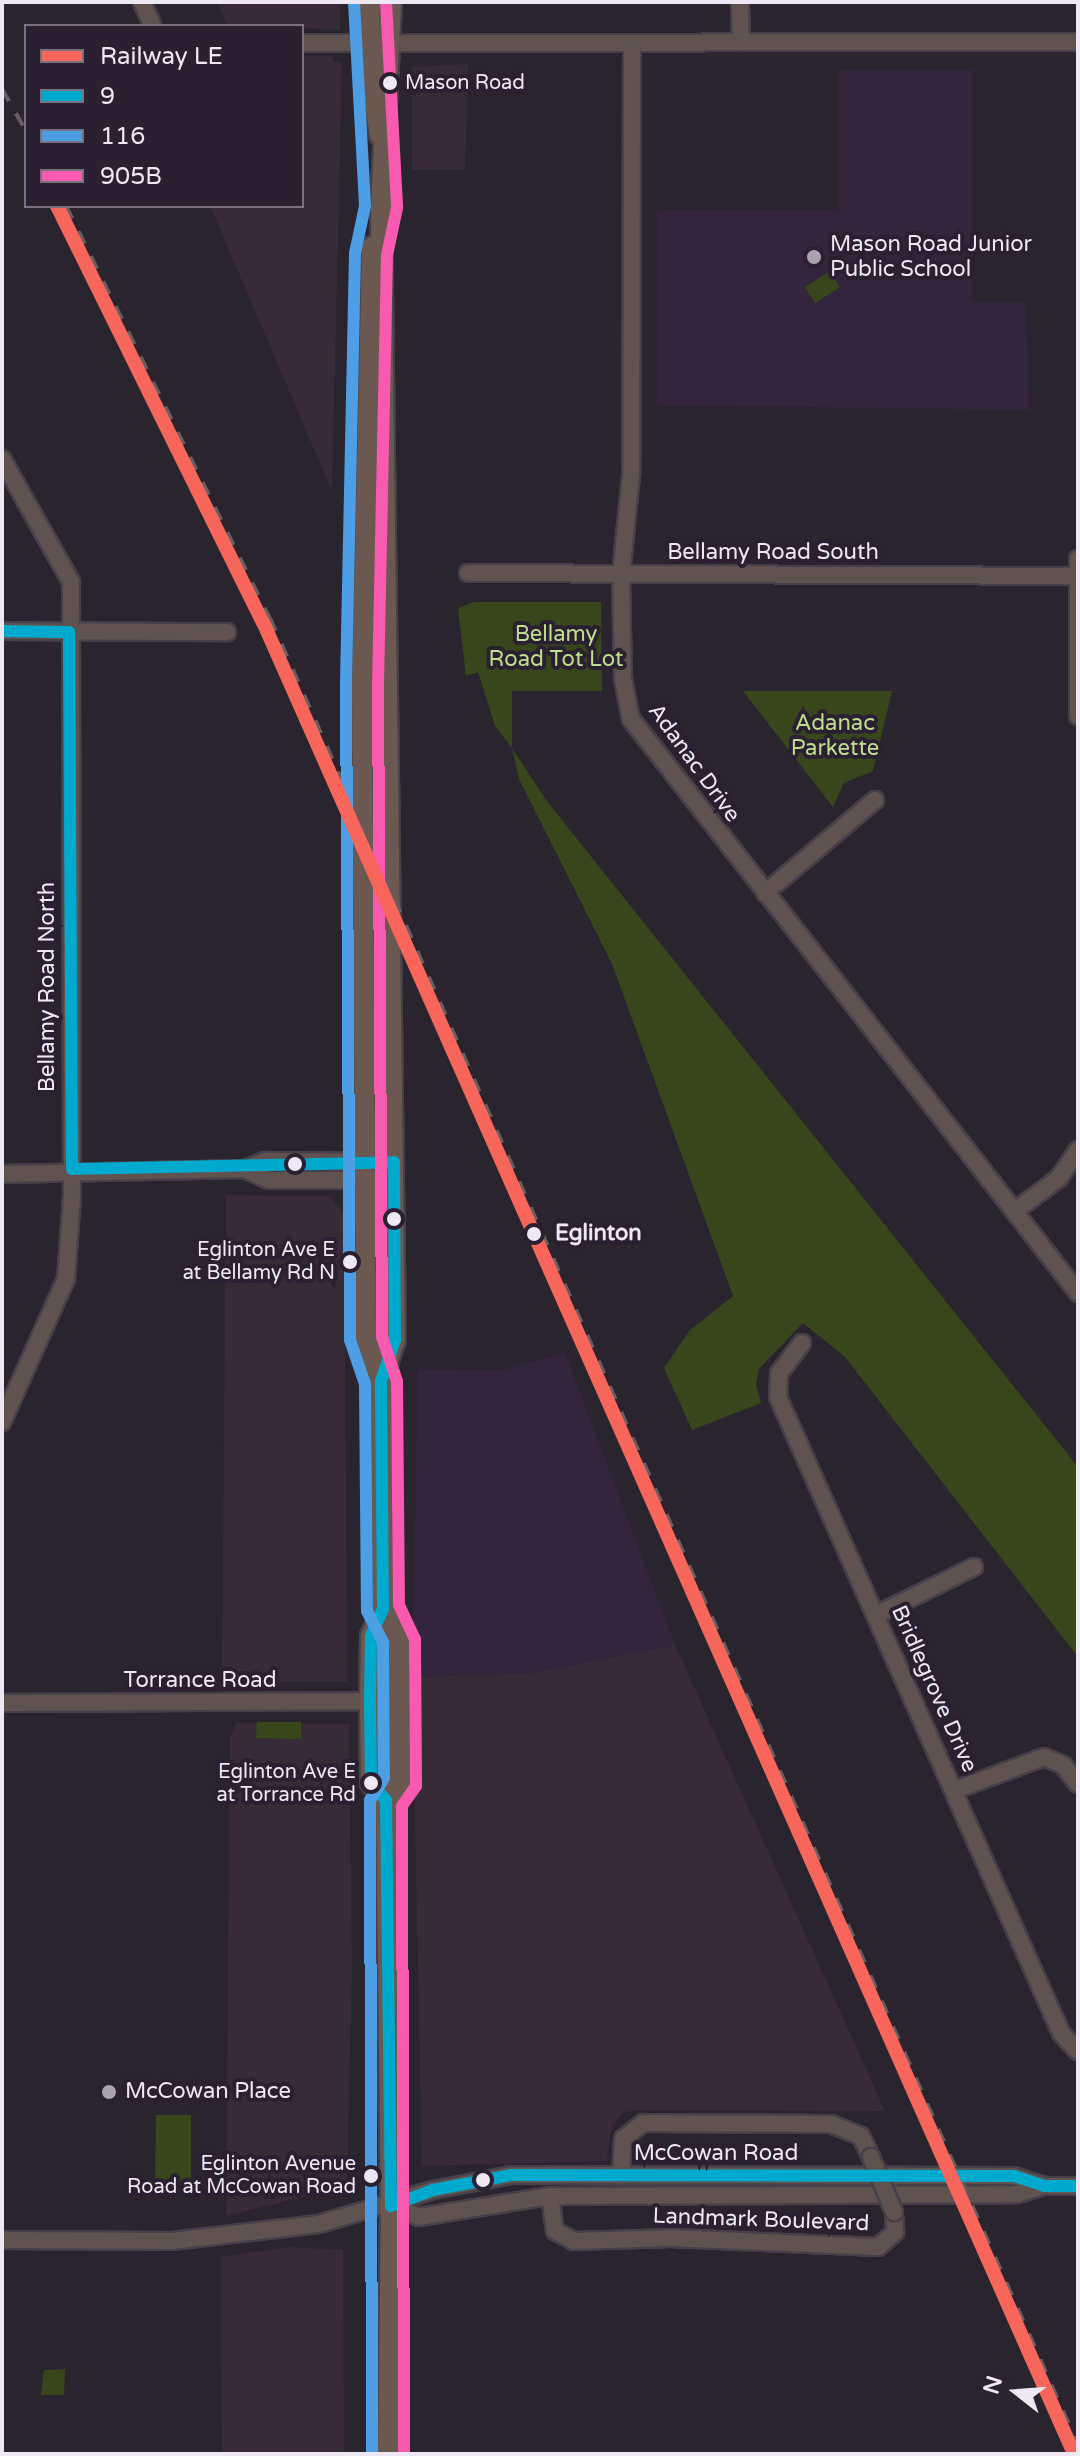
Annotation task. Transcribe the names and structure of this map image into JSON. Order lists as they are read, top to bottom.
{
  "streets": {
    "street": [
      "Bellamy Road South",
      "Adanac Drive",
      "Bellamy Road North",
      "Torrance Road",
      "Bridlegrove Drive",
      "McCowan Road",
      "Landmark Boulevard"
    ]
  },
  "crossings": [
    ["Bellamy Road South", "Adanac Drive"],
    ["McCowan Road", "Landmark Boulevard"]
  ],
  "parks": ["Bellamy Road Tot Lot", "Adanac Parkette"],
  "places": [
    "Mason Road",
    "Mason Road Junior Public School",
    "Eglinton",
    "Eglinton Ave E at Bellamy Rd N",
    "Eglinton Ave E at Torrance Rd",
    "McCowan Place",
    "Eglinton Avenue Road at McCowan Road"
  ],
  "lines": [
    "transit line 116",
    "transit line 905B",
    "rail line LE",
    "transit line 9"
  ],
  "legend": [
    "Railway LE",
    "9",
    "116",
    "905B"
  ],
  "north": "left"
}
